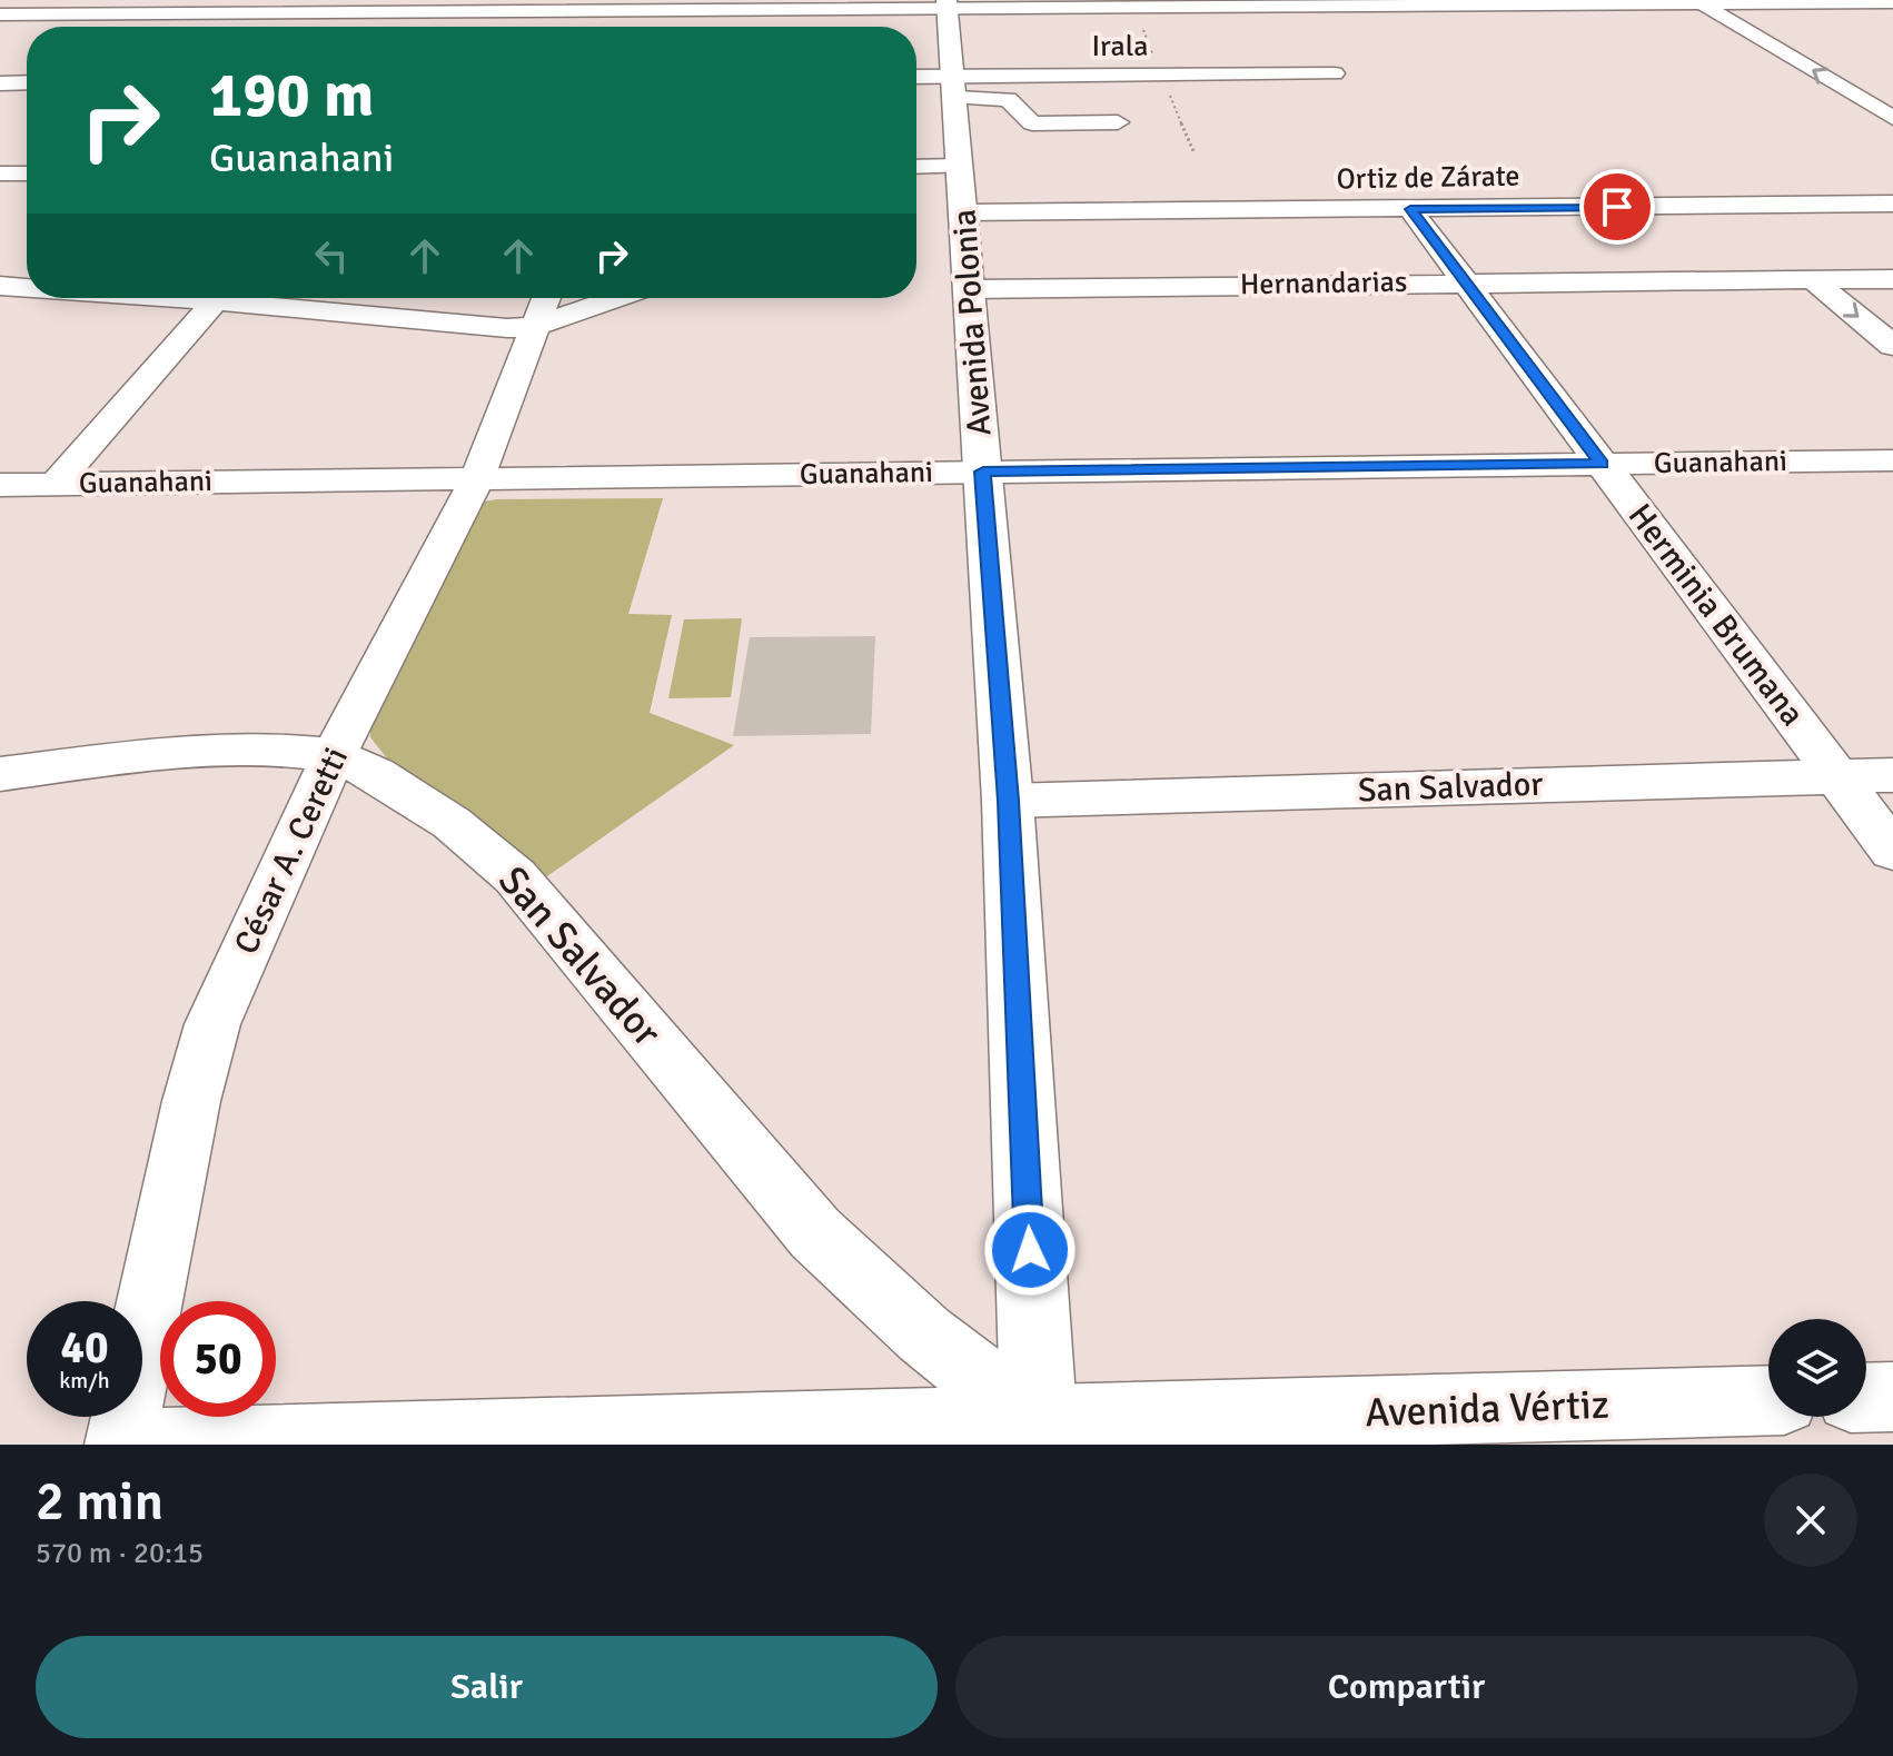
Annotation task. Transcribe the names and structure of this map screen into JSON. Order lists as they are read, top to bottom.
{
  "streets": {
    "main road": ["Avenida Polonia"],
    "street": [
      "Irala",
      "Ortiz de Zárate",
      "Hernandarias",
      "Guanahani",
      "Herminia Brumana",
      "San Salvador",
      "César A. Ceretti",
      "Avenida Vértiz"
    ]
  },
  "crossings": [
    ["Irala", "Avenida Polonia"],
    ["Ortiz de Zárate", "Avenida Polonia"],
    ["Ortiz de Zárate", "Herminia Brumana"],
    ["Hernandarias", "Avenida Polonia"],
    ["Hernandarias", "Herminia Brumana"],
    ["Avenida Polonia", "Guanahani"],
    ["Avenida Polonia", "San Salvador"],
    ["Avenida Polonia", "Avenida Vértiz"],
    ["Guanahani", "Herminia Brumana"],
    ["Guanahani", "César A. Ceretti"],
    ["Herminia Brumana", "San Salvador"],
    ["San Salvador", "César A. Ceretti"],
    ["San Salvador", "Avenida Vértiz"],
    ["César A. Ceretti", "Avenida Vértiz"]
  ],
  "page": {
    "turn": ["190 m", "Guanahani"],
    "speed": "40 km/h",
    "limit": "50",
    "heading": ["2 min", "570 m · 20:15"],
    "buttons": ["Salir", "Compartir"]
  }
}
